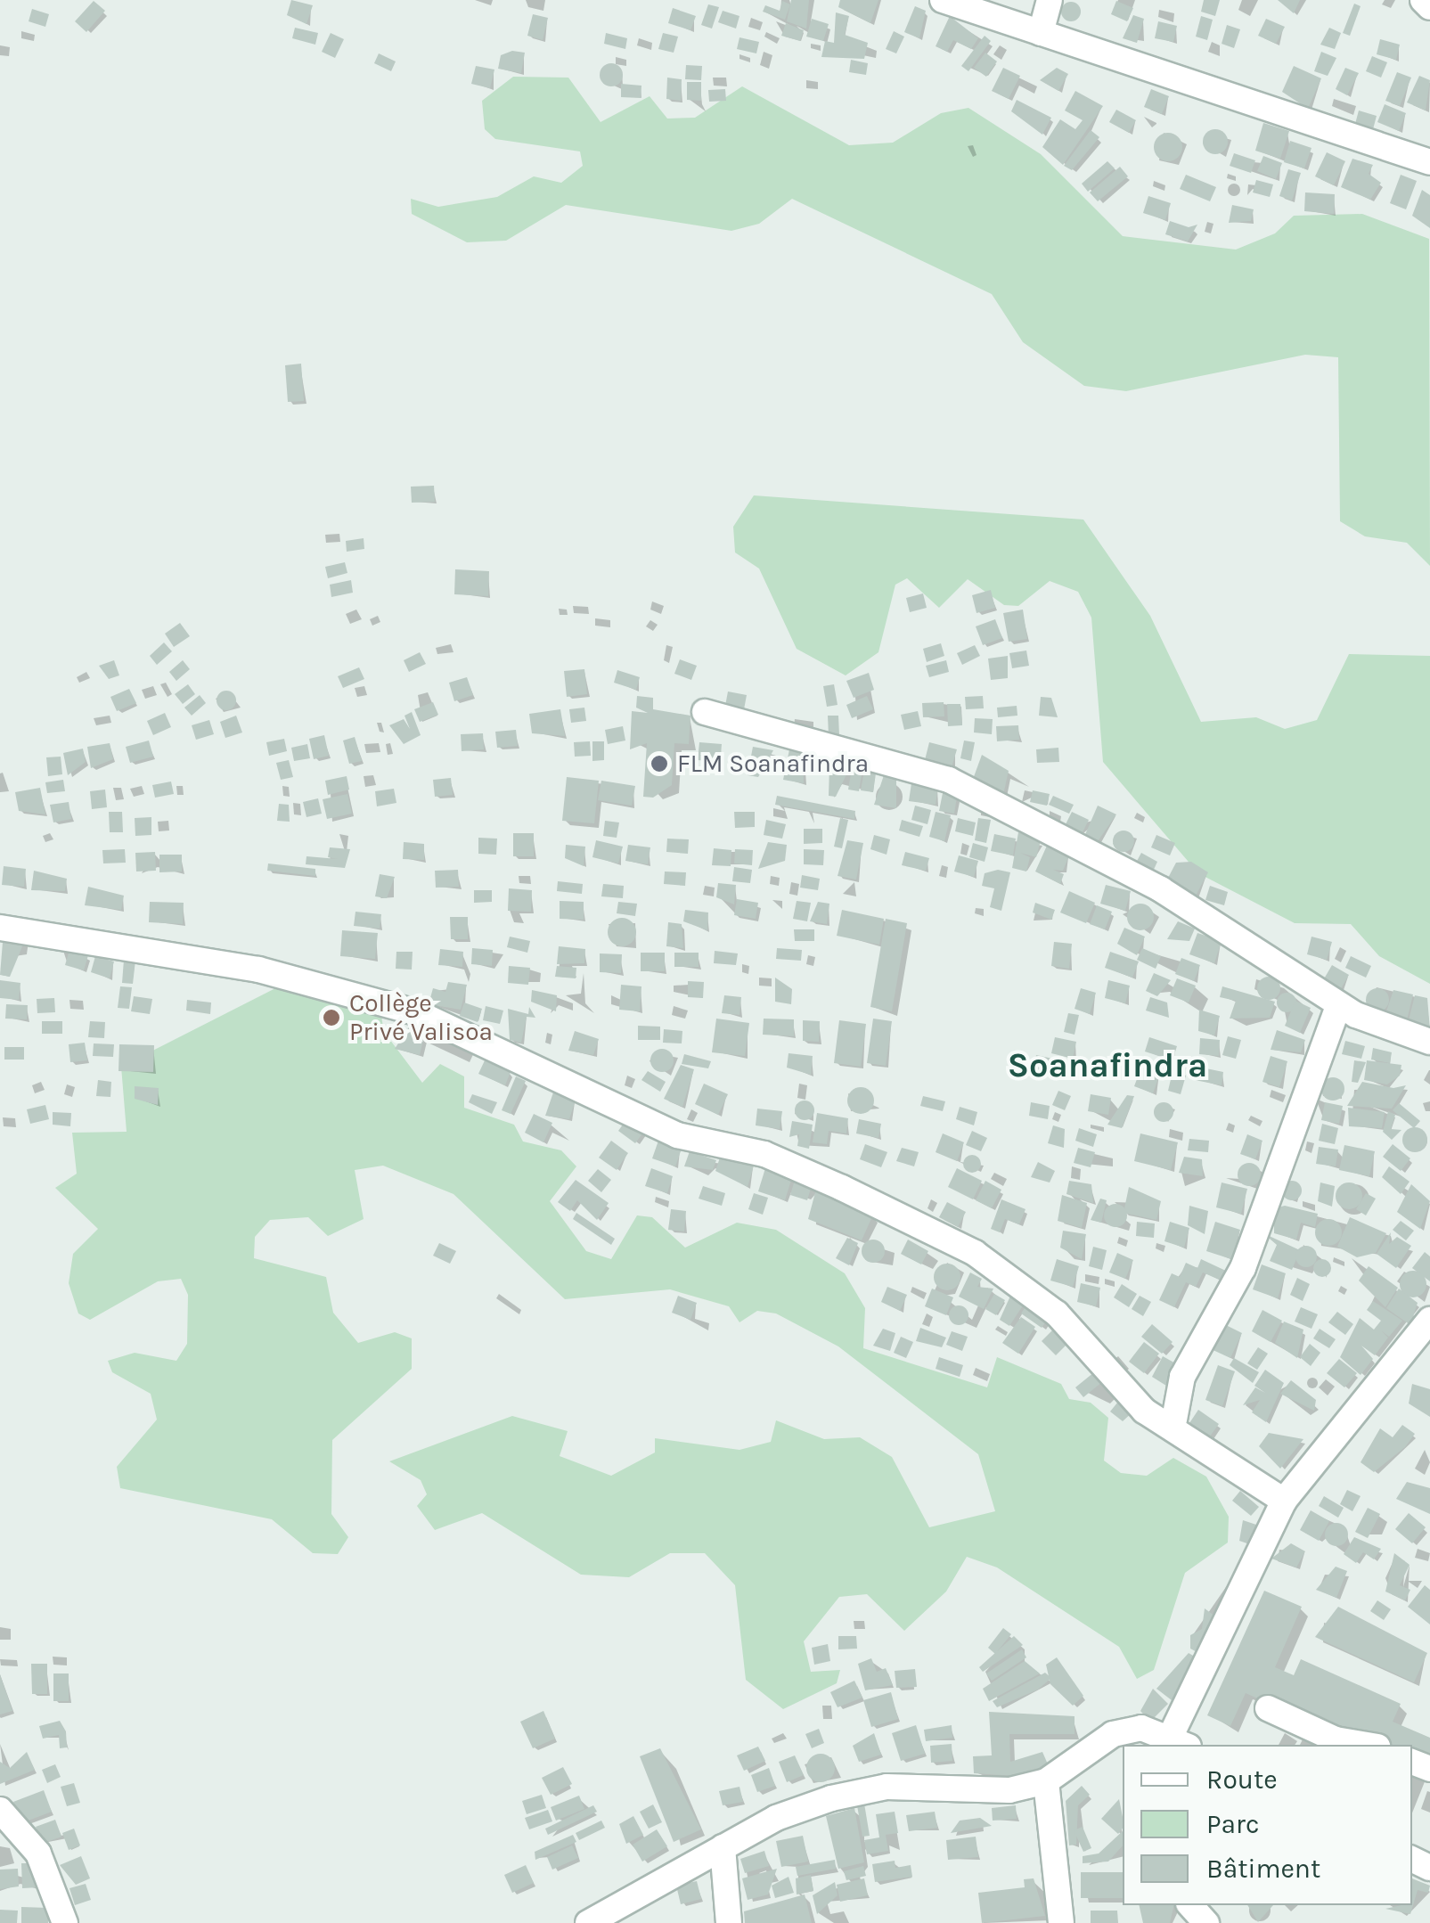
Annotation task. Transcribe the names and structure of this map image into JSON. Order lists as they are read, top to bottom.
{
  "districts": ["Soanafindra"],
  "places": ["FLM Soanafindra", "Collège Privé Valisoa"],
  "legend": ["Route", "Parc", "Bâtiment"]
}
